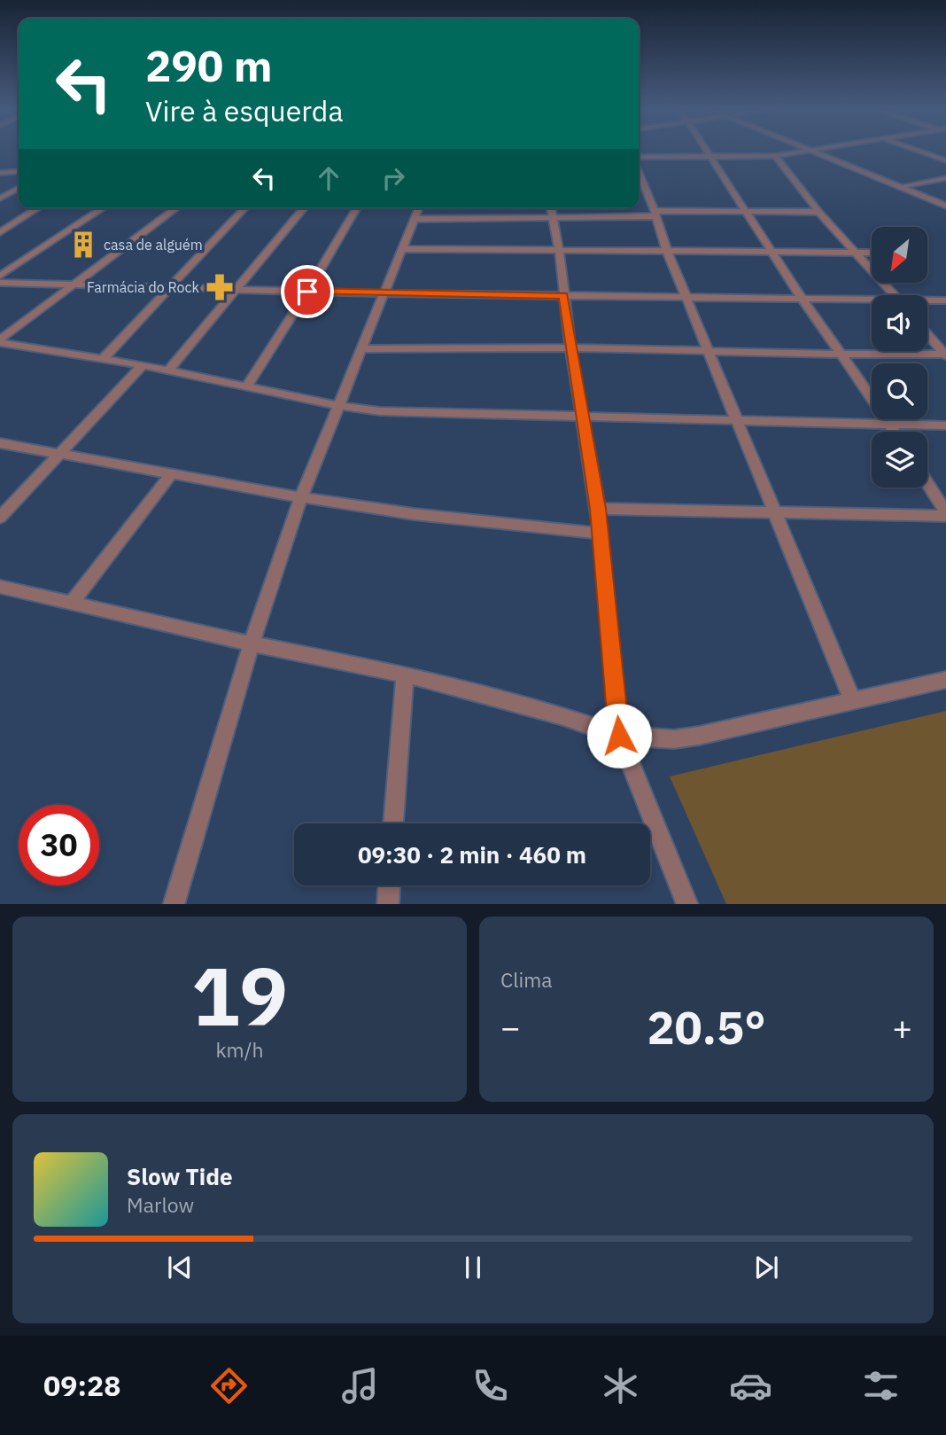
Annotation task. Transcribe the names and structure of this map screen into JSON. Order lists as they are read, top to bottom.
{
  "places": {
    "building": ["casa de alguém"],
    "pharmacy": ["Farmácia do Rock"]
  },
  "north": "bottom left",
  "page": {
    "turn": ["290 m", "Vire à esquerda"],
    "limit": "30",
    "trip": "09:30 · 2 min · 460 m",
    "tile": [
      ["19", "km/h"],
      "Clima"
    ],
    "heat": ["−", "20.5°", "+"],
    "song": ["Slow Tide", "Marlow"],
    "tabs": "09:28"
  }
}
